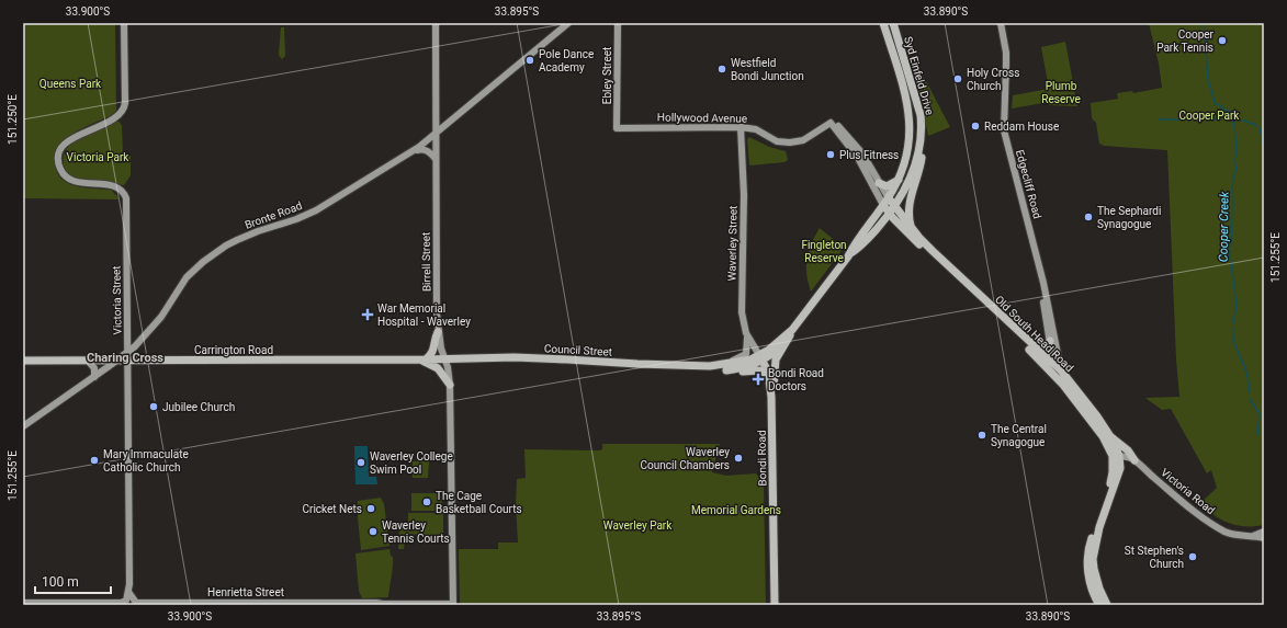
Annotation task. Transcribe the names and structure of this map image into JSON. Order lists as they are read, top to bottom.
{
  "streets": {
    "main road": [
      "Syd Einfeld Drive",
      "Old South Head Road",
      "Carrington Road",
      "Council Street",
      "Bondi Road"
    ],
    "street": [
      "Ebley Street",
      "Hollywood Avenue",
      "Edgecliff Road",
      "Bronte Road",
      "Waverley Street",
      "Birrell Street",
      "Victoria Street",
      "Victoria Road",
      "Henrietta Street"
    ]
  },
  "crossings": [
    ["Ebley Street", "Hollywood Avenue"],
    ["Syd Einfeld Drive", "Old South Head Road"],
    ["Hollywood Avenue", "Waverley Street"],
    ["Edgecliff Road", "Old South Head Road"],
    ["Bronte Road", "Birrell Street"],
    ["Bronte Road", "Victoria Street"],
    ["Bronte Road", "Carrington Road"],
    ["Waverley Street", "Council Street"],
    ["Waverley Street", "Bondi Road"],
    ["Birrell Street", "Carrington Road"],
    ["Birrell Street", "Council Street"],
    ["Birrell Street", "Henrietta Street"],
    ["Victoria Street", "Carrington Road"],
    ["Victoria Street", "Henrietta Street"],
    ["Old South Head Road", "Victoria Road"],
    ["Carrington Road", "Council Street"],
    ["Council Street", "Bondi Road"]
  ],
  "districts": ["Charing Cross"],
  "water": ["Cooper Creek"],
  "parks": [
    "Queens Park",
    "Plumb Reserve",
    "Cooper Park",
    "Victoria Park",
    "Fingleton Reserve",
    "Memorial Gardens",
    "Waverley Park"
  ],
  "places": {
    "other": [
      "Cooper Park Tennis",
      "Pole Dance Academy",
      "Westfield Bondi Junction",
      "Holy Cross Church",
      "Reddam House",
      "Plus Fitness",
      "The Sephardi Synagogue",
      "Jubilee Church",
      "The Central Synagogue",
      "Waverley Council Chambers",
      "Mary Immaculate Catholic Church",
      "Waverley College Swim Pool",
      "The Cage Basketball Courts",
      "Cricket Nets",
      "Waverley Tennis Courts",
      "St Stephen's Church"
    ],
    "health": ["War Memorial Hospital - Waverley", "Bondi Road Doctors"]
  },
  "scale_bar": "100 m",
  "coordinates": [
    "33.900°S",
    "33.895°S",
    "33.890°S",
    "151.250°E",
    "151.255°E"
  ]
}
